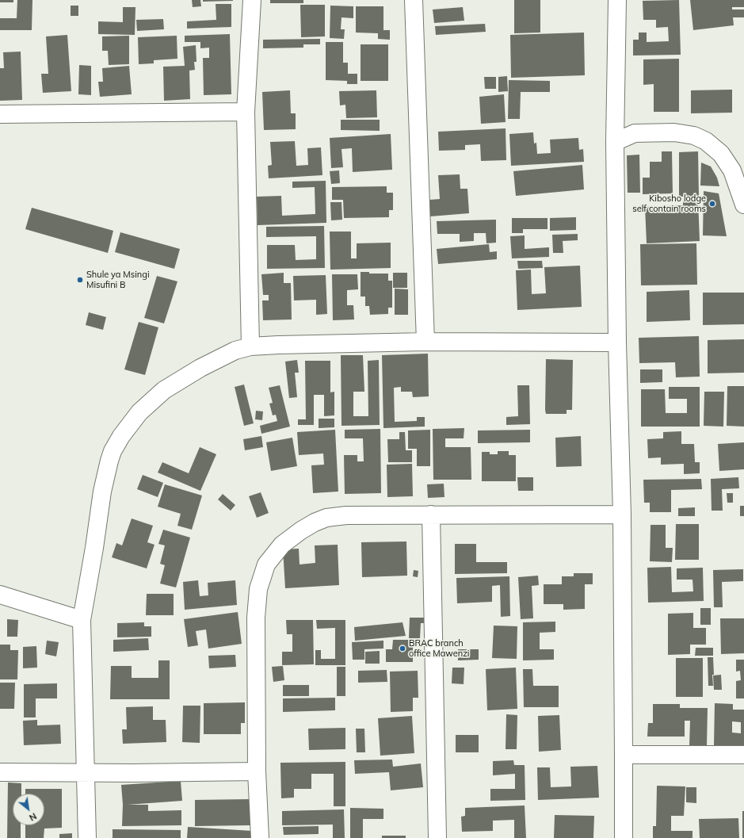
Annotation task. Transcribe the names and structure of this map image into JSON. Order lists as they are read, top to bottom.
{
  "places": ["Kibosho lodge self contain rooms", "Shule ya Msingi Misufini B", "BRAC branch office Mawenzi"],
  "north": "bottom right"
}
